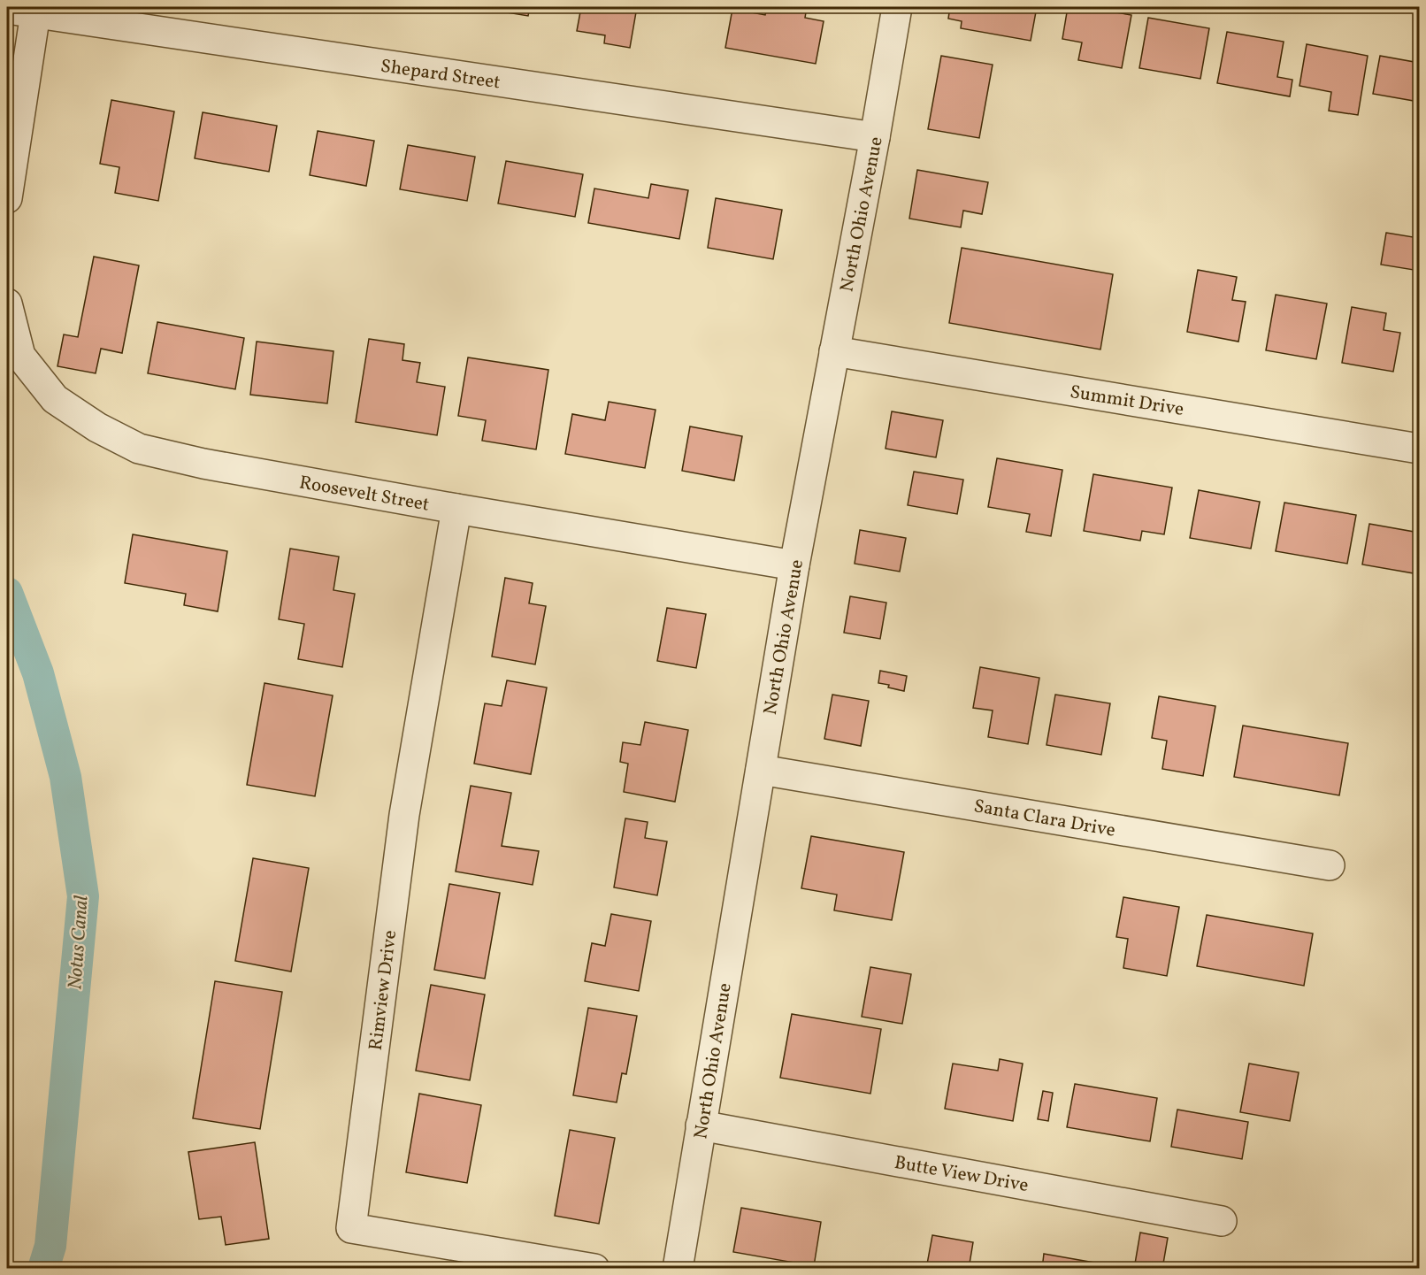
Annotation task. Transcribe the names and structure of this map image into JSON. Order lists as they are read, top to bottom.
{
  "streets": {
    "street": [
      "Shepard Street",
      "North Ohio Avenue",
      "Summit Drive",
      "Roosevelt Street",
      "Santa Clara Drive",
      "Rimview Drive",
      "Butte View Drive"
    ]
  },
  "crossings": [
    ["Shepard Street", "North Ohio Avenue"],
    ["North Ohio Avenue", "Summit Drive"],
    ["North Ohio Avenue", "Roosevelt Street"],
    ["North Ohio Avenue", "Santa Clara Drive"],
    ["North Ohio Avenue", "Butte View Drive"],
    ["Roosevelt Street", "Rimview Drive"]
  ],
  "water": ["Notus Canal"]
}
